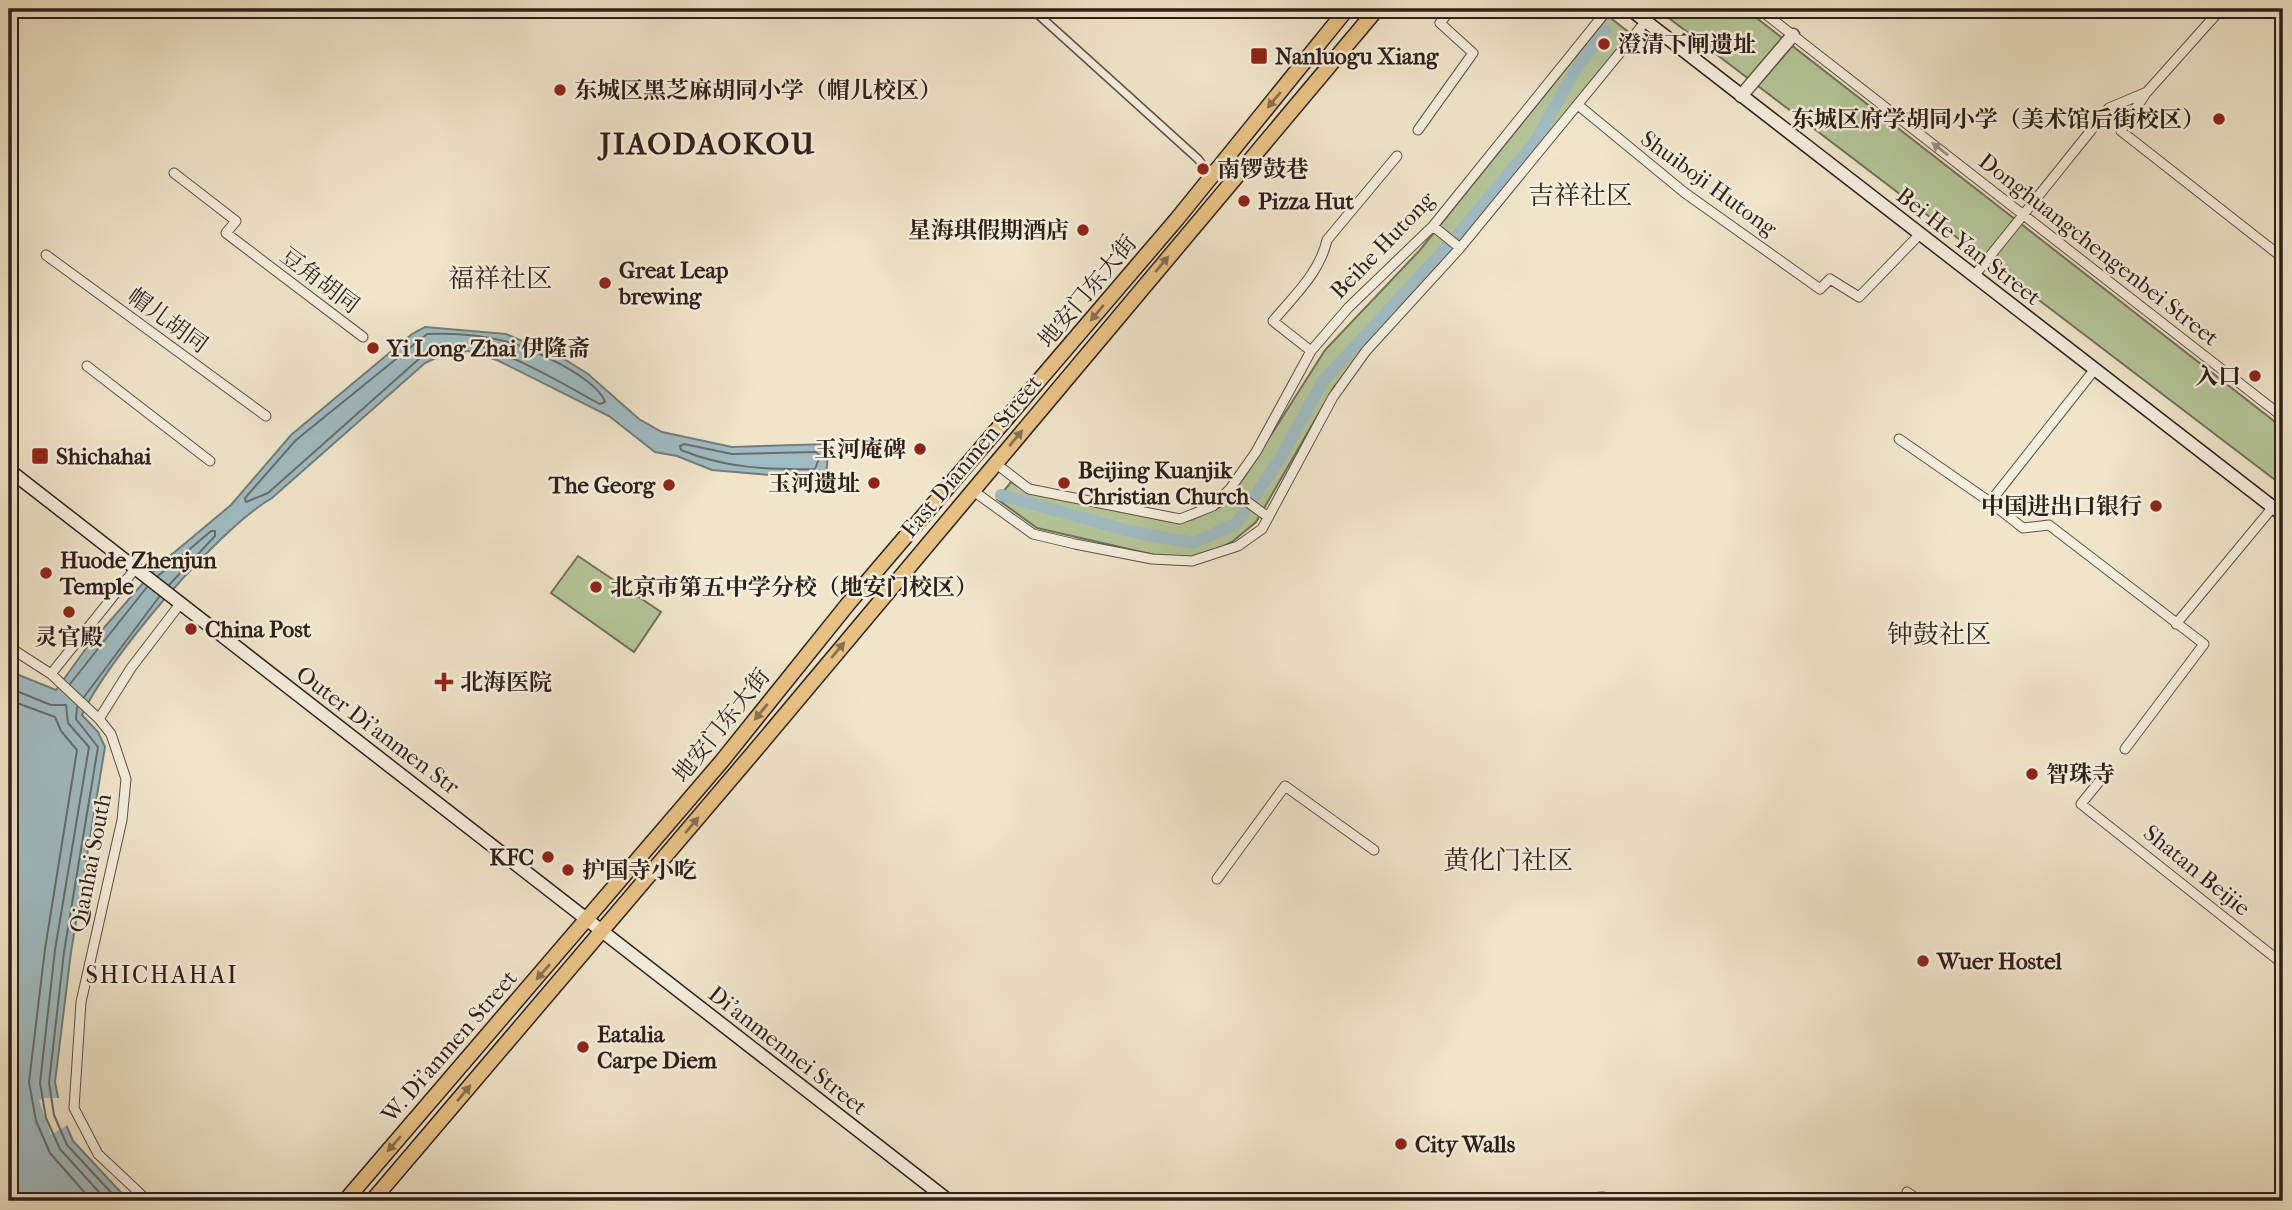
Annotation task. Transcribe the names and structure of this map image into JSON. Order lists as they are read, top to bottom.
{
  "streets": {
    "main road": [
      "Bei He Yan Street",
      "地安门东大街",
      "East Dianmen Street",
      "Outer Di'anmen Str",
      "W. Di'anmen Street",
      "Di'anmennei Street"
    ],
    "street": [
      "Shuiboji Hutong",
      "Beihe Hutong",
      "Donghuangchengenbei Street",
      "豆角胡同",
      "帽儿胡同",
      "Qianhai South",
      "Shatan Beijie"
    ]
  },
  "crossings": [
    ["Shuiboji Hutong", "Bei He Yan Street"],
    ["Beihe Hutong", "East Dianmen Street"],
    ["地安门东大街", "Outer Di'anmen Str"],
    ["地安门东大街", "W. Di'anmen Street"],
    ["East Dianmen Street", "Outer Di'anmen Str"],
    ["East Dianmen Street", "Di'anmennei Street"],
    ["Outer Di'anmen Str", "W. Di'anmen Street"],
    ["Outer Di'anmen Str", "Di'anmennei Street"]
  ],
  "one_way": [
    "Donghuangchengenbei Street",
    "地安门东大街",
    "East Dianmen Street",
    "W. Di'anmen Street"
  ],
  "districts": [
    "JIAODAOKOU",
    "吉祥社区",
    "福祥社区",
    "钟鼓社区",
    "黄化门社区",
    "SHICHAHAI"
  ],
  "places": {
    "other": [
      "澄清下闸遗址",
      "东城区黑芝麻胡同小学（帽儿校区）",
      "东城区府学胡同小学（美术馆后街校区）",
      "南锣鼓巷",
      "Pizza Hut",
      "星海琪假期酒店",
      "Great Leap brewing",
      "Yi Long Zhai 伊隆斋",
      "入口",
      "玉河庵碑",
      "玉河遗址",
      "Beijing Kuanjik Christian Church",
      "The Georg",
      "中国进出口银行",
      "Huode Zhenjun Temple",
      "北京市第五中学分校（地安门校区）",
      "灵官殿",
      "China Post",
      "智珠寺",
      "KFC",
      "护国寺小吃",
      "Wuer Hostel",
      "Eatalia Carpe Diem",
      "City Walls"
    ],
    "transit": ["Nanluogu Xiang", "Shichahai"],
    "health": ["北海医院"]
  }
}
